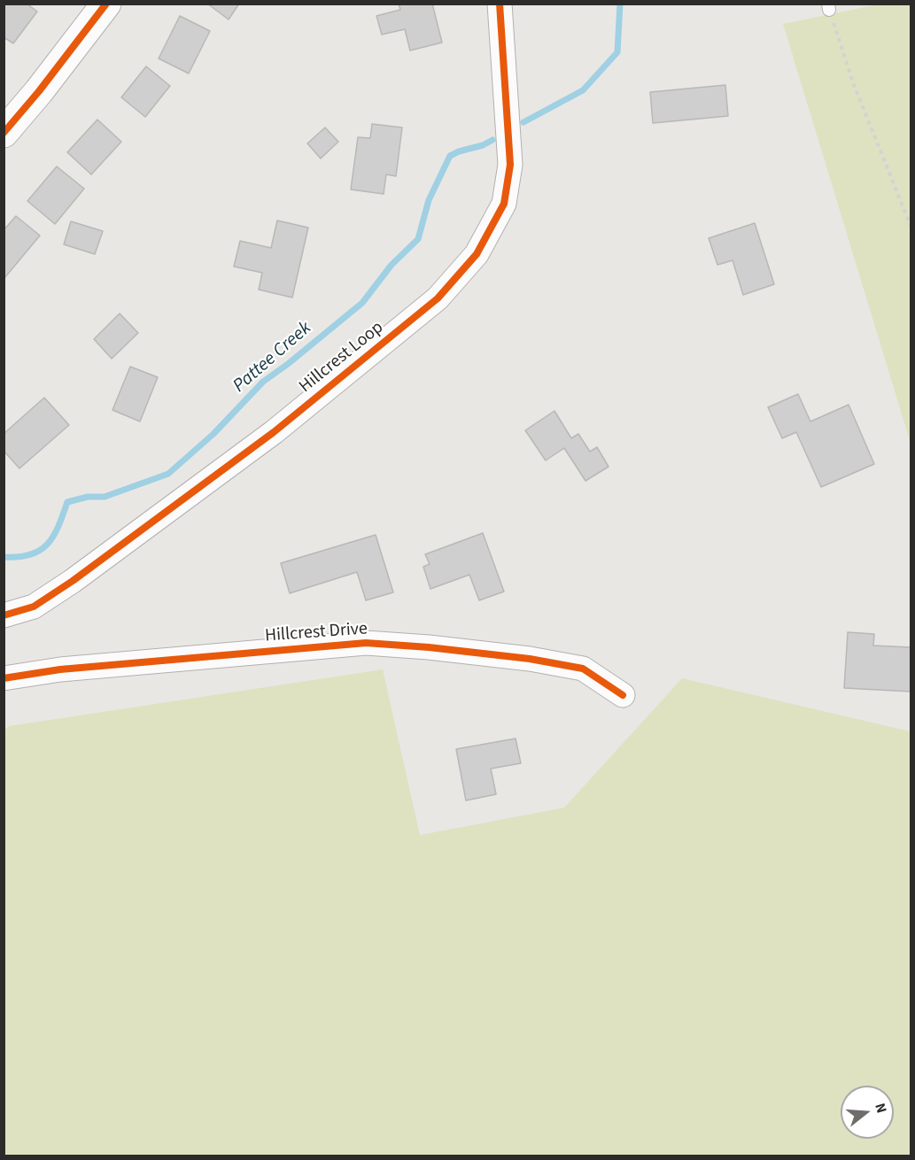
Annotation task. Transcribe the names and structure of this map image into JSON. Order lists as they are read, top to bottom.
{
  "streets": {
    "street": ["Hillcrest Loop", "Hillcrest Drive"]
  },
  "water": ["Pattee Creek"],
  "north": "right"
}
